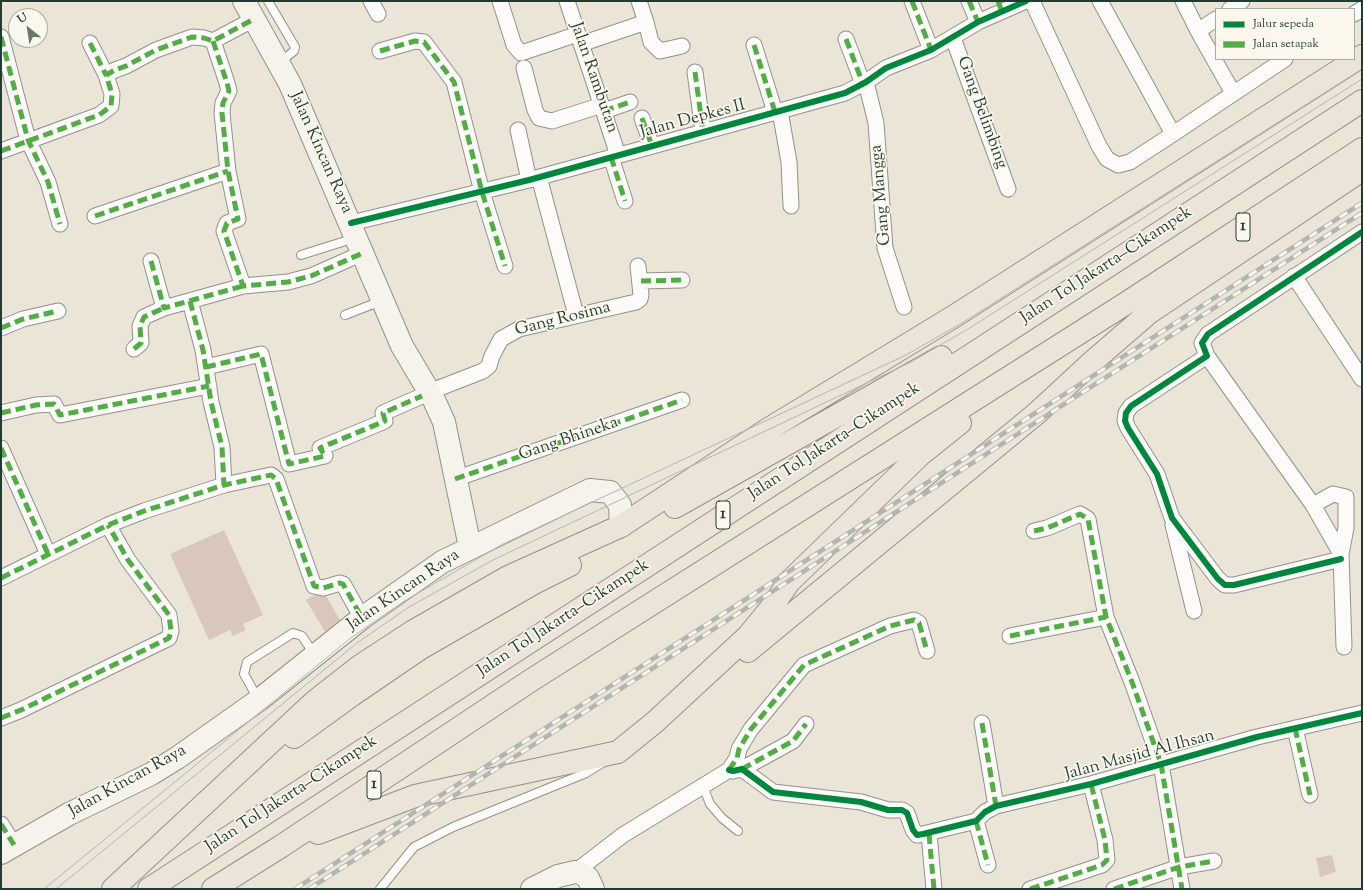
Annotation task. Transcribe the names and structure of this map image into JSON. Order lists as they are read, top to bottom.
{
  "streets": {
    "highway": ["1", "Jalan Tol Jakarta–Cikampek"],
    "main road": ["Jalan Kincan Raya"],
    "street": [
      "Jalan Rambutan",
      "Gang Belimbing",
      "Jalan Depkes II",
      "Gang Mangga",
      "Gang Rosima",
      "Gang Bhineka",
      "Jalan Masjid Al Ihsan"
    ]
  },
  "crossings": [
    ["Jalan Rambutan", "Jalan Depkes II"],
    ["Gang Belimbing", "Jalan Depkes II"],
    ["Jalan Depkes II", "Jalan Kincan Raya"],
    ["Jalan Depkes II", "Gang Mangga"],
    ["Jalan Kincan Raya", "Gang Rosima"],
    ["Jalan Kincan Raya", "Gang Bhineka"]
  ],
  "legend": ["Jalur sepeda", "Jalan setapak"],
  "north": "top left"
}
